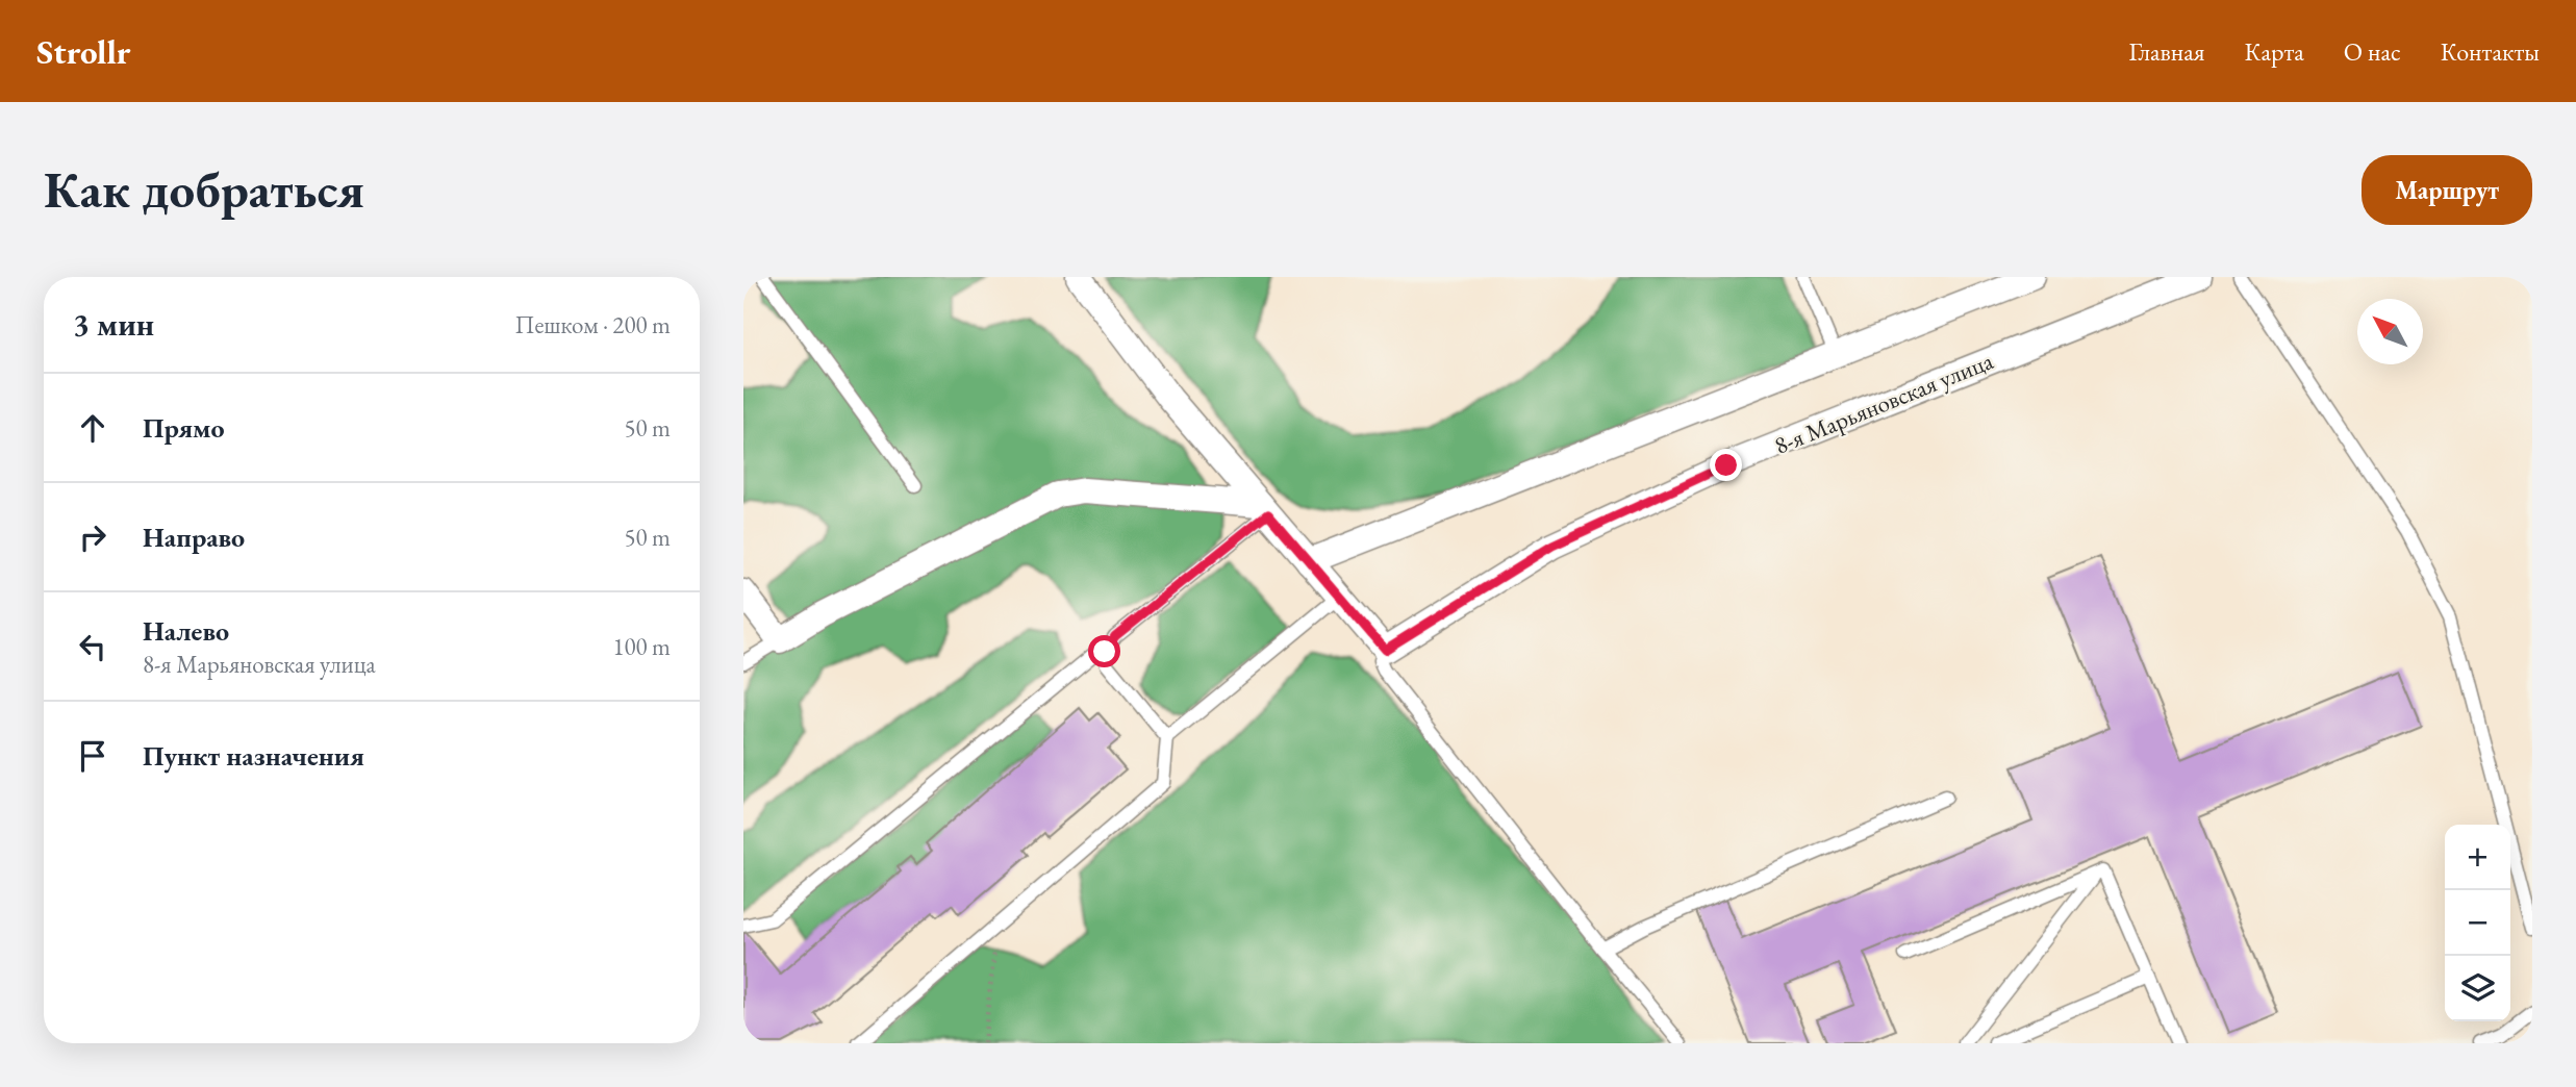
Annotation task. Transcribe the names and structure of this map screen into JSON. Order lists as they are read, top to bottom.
{
  "streets": {
    "street": ["8-я Марьяновская улица"]
  },
  "north": "top left",
  "page": {
    "header": "Strollr",
    "nav": [
      "Главная",
      "Карта",
      "О нас",
      "Контакты"
    ],
    "buttons": "Маршрут",
    "title": "Как добраться",
    "heading": ["3 мин", "Пешком · 200 m"],
    "list": [
      ["Прямо", "50 m"],
      ["Направо", "50 m"],
      ["Налево", "8-я Марьяновская улица", "100 m"],
      "Пункт назначения"
    ],
    "map_buttons": ["+", "−"]
  }
}
